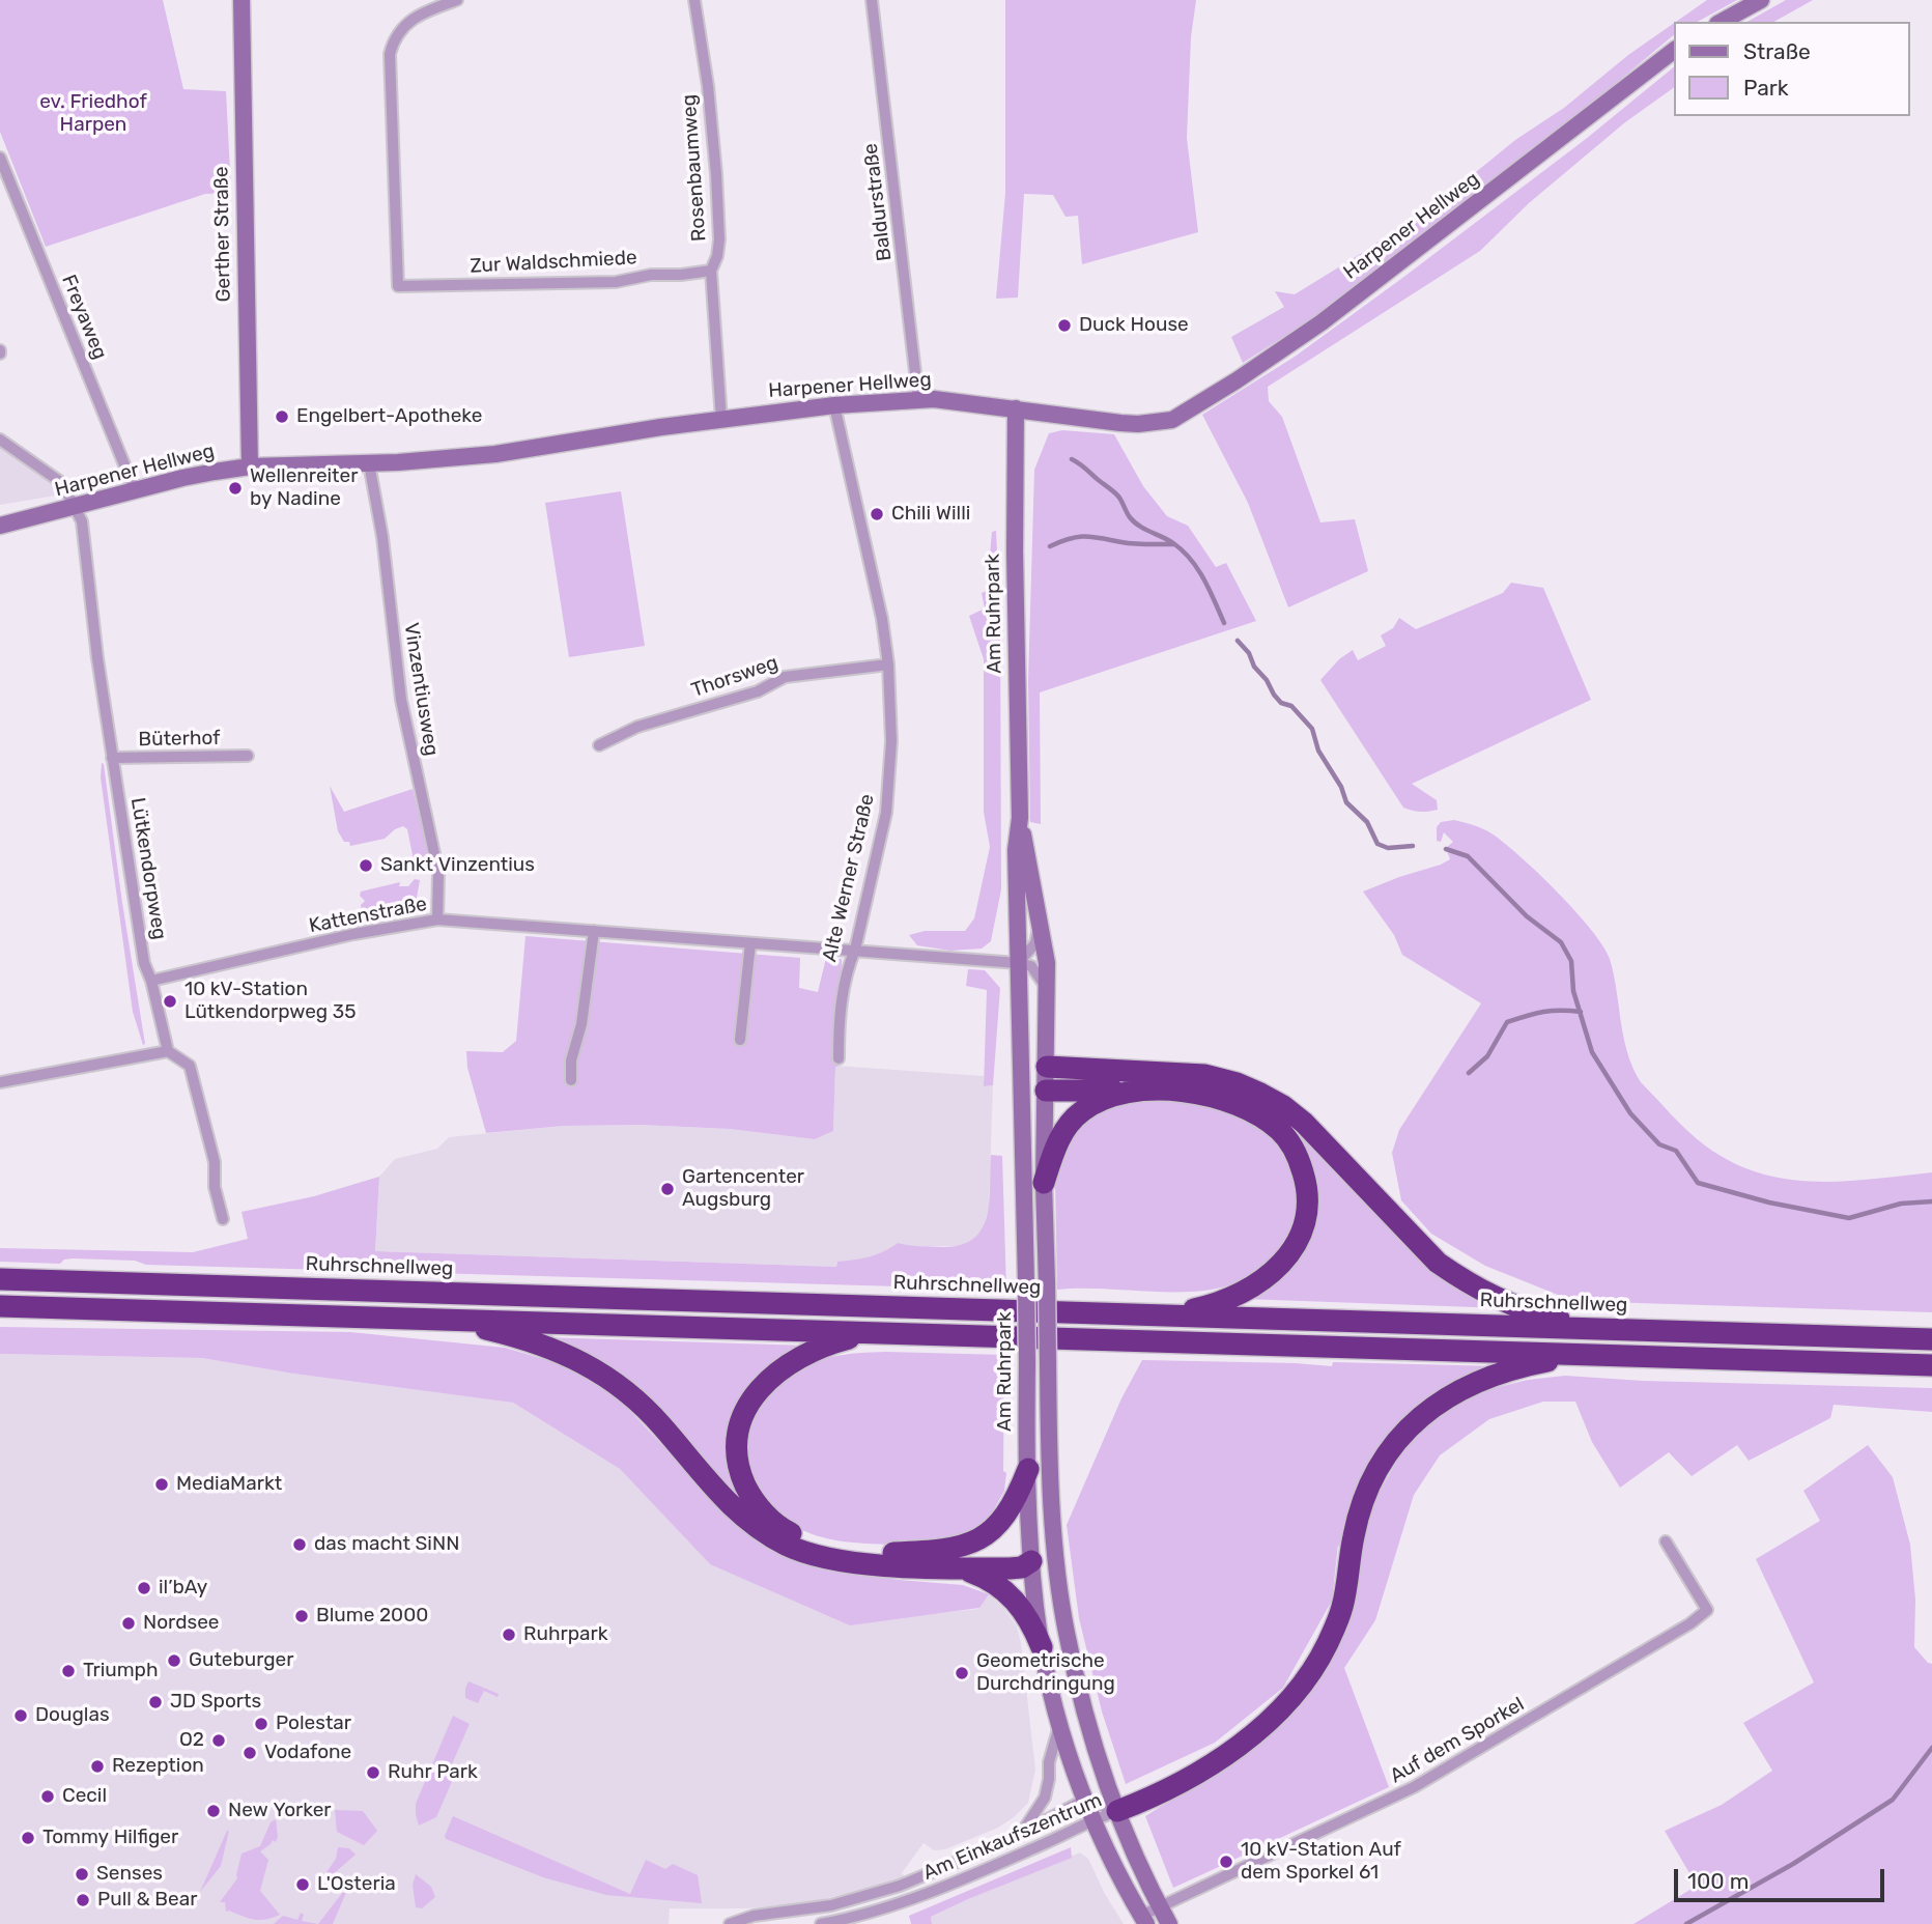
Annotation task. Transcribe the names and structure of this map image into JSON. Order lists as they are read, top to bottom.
{
  "streets": {
    "highway": ["Ruhrschnellweg"],
    "main road": ["Harpener Hellweg", "Gerther Straße", "Am Ruhrpark"],
    "street": [
      "Rosenbaumweg",
      "Baldurstraße",
      "Zur Waldschmiede",
      "Freyaweg",
      "Thorsweg",
      "Vinzentiusweg",
      "Büterhof",
      "Lütkendorpweg",
      "Alte Werner Straße",
      "Kattenstraße",
      "Auf dem Sporkel",
      "Am Einkaufszentrum"
    ]
  },
  "crossings": [
    ["Rosenbaumweg", "Harpener Hellweg"],
    ["Rosenbaumweg", "Zur Waldschmiede"],
    ["Baldurstraße", "Harpener Hellweg"],
    ["Harpener Hellweg", "Gerther Straße"],
    ["Harpener Hellweg", "Freyaweg"],
    ["Harpener Hellweg", "Am Ruhrpark"],
    ["Harpener Hellweg", "Vinzentiusweg"],
    ["Harpener Hellweg", "Lütkendorpweg"],
    ["Harpener Hellweg", "Alte Werner Straße"],
    ["Am Ruhrpark", "Kattenstraße"],
    ["Am Ruhrpark", "Auf dem Sporkel"],
    ["Am Ruhrpark", "Am Einkaufszentrum"],
    ["Thorsweg", "Alte Werner Straße"],
    ["Vinzentiusweg", "Kattenstraße"],
    ["Büterhof", "Lütkendorpweg"],
    ["Lütkendorpweg", "Kattenstraße"],
    ["Alte Werner Straße", "Kattenstraße"]
  ],
  "parks": ["ev. Friedhof Harpen"],
  "places": [
    "Duck House",
    "Engelbert-Apotheke",
    "Wellenreiter by Nadine",
    "Chili Willi",
    "Sankt Vinzentius",
    "10 kV-Station Lütkendorpweg 35",
    "Gartencenter Augsburg",
    "MediaMarkt",
    "das macht SiNN",
    "il’bAy",
    "Blume 2000",
    "Nordsee",
    "Ruhrpark",
    "Guteburger",
    "Triumph",
    "Geometrische Durchdringung",
    "JD Sports",
    "Douglas",
    "Polestar",
    "O2",
    "Vodafone",
    "Rezeption",
    "Ruhr Park",
    "Cecil",
    "New Yorker",
    "Tommy Hilfiger",
    "10 kV-Station Auf dem Sporkel 61",
    "Senses",
    "L'Osteria",
    "Pull & Bear"
  ],
  "legend": ["Straße", "Park"],
  "scale_bar": "100 m"
}
